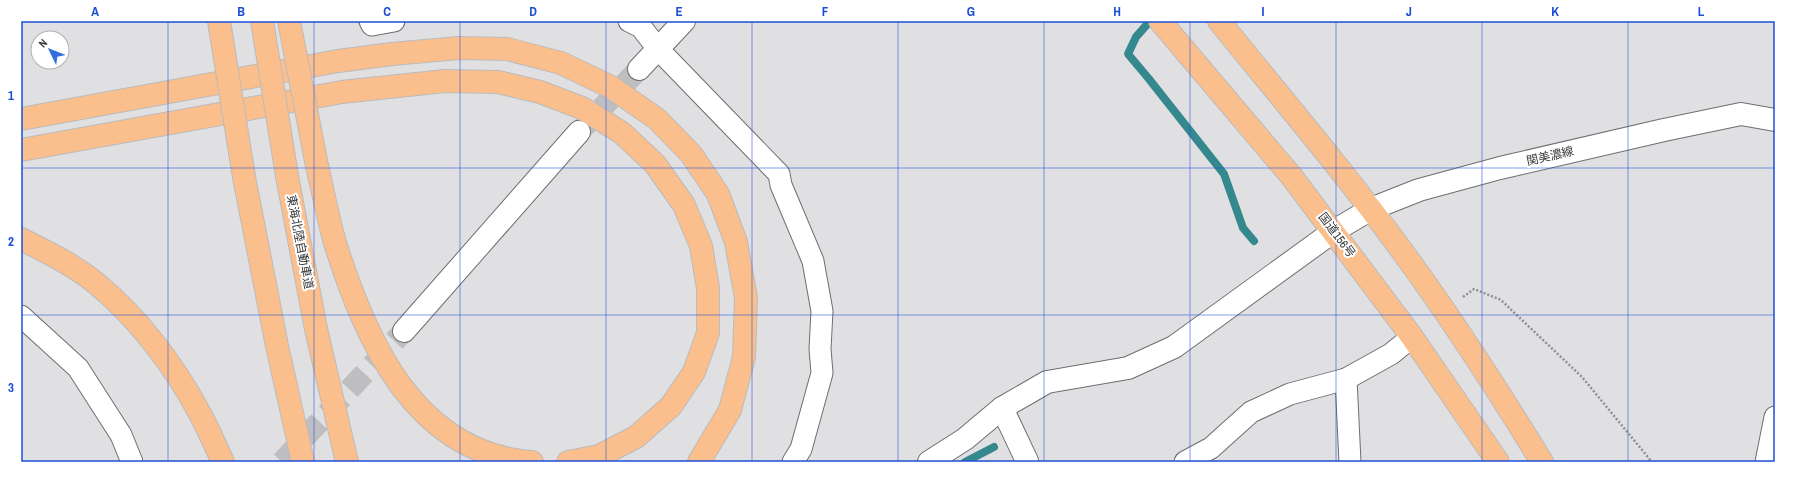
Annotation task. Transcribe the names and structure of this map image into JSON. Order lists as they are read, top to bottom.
{
  "streets": {
    "highway": ["国道156号", "東海北陸自動車道"],
    "street": ["関美濃線"]
  },
  "crossings": [
    ["関美濃線", "国道156号"]
  ],
  "north": "top left",
  "grid": {
    "columns": [
      "A",
      "B",
      "C",
      "D",
      "E",
      "F",
      "G",
      "H",
      "I",
      "J",
      "K",
      "L"
    ],
    "rows": ["1", "2", "3"]
  }
}
